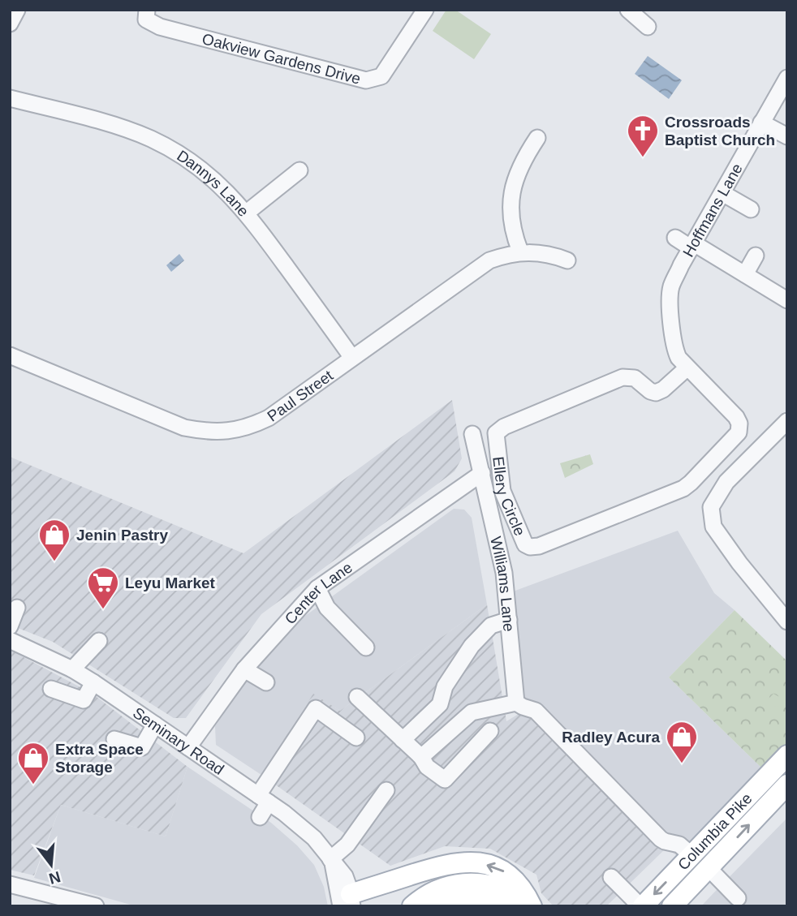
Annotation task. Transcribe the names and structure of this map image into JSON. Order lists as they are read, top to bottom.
{
  "streets": {
    "main road": ["Columbia Pike"],
    "street": [
      "Oakview Gardens Drive",
      "Dannys Lane",
      "Hoffmans Lane",
      "Paul Street",
      "Ellery Circle",
      "Williams Lane",
      "Center Lane",
      "Seminary Road"
    ]
  },
  "crossings": [
    ["Dannys Lane", "Paul Street"],
    ["Hoffmans Lane", "Ellery Circle"],
    ["Williams Lane", "Center Lane"],
    ["Center Lane", "Seminary Road"]
  ],
  "places": {
    "church": ["Crossroads Baptist Church"],
    "shop": ["Jenin Pastry", "Radley Acura", "Extra Space Storage"],
    "supermarket": ["Leyu Market"]
  },
  "north": "bottom"
}
